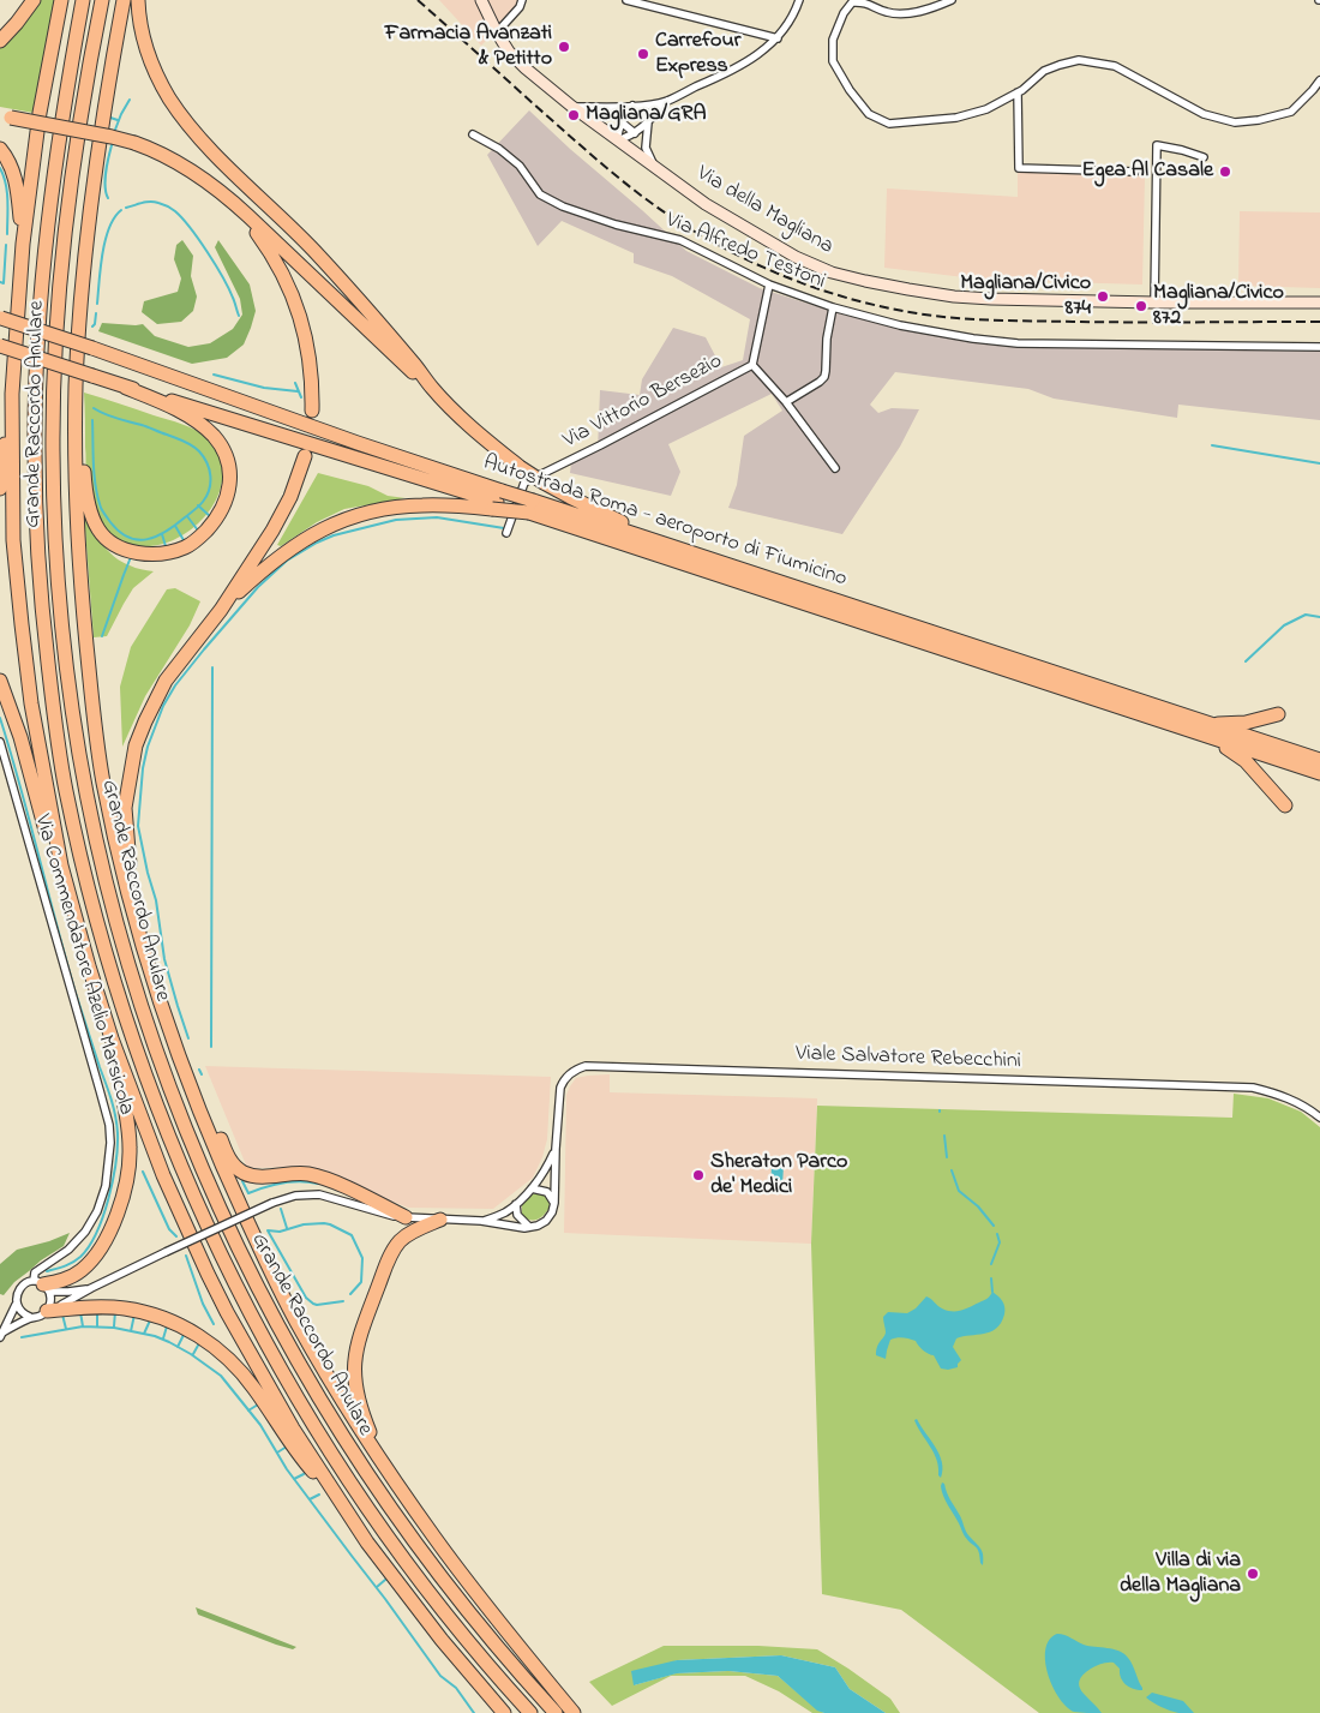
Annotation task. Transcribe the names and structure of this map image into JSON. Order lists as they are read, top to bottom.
{
  "streets": {
    "highway": ["Grande Raccordo Anulare", "Autostrada Roma - aeroporto di Fiumicino"],
    "main road": ["Via della Magliana"],
    "street": [
      "Via Alfredo Testoni",
      "Via Vittorio Bersezio",
      "Via Commendatore Azelio Marsicola",
      "Viale Salvatore Rebecchini"
    ]
  },
  "crossings": [
    ["Via Alfredo Testoni", "Via Vittorio Bersezio"],
    ["Via Commendatore Azelio Marsicola", "Viale Salvatore Rebecchini"]
  ],
  "places": [
    "Farmacia Avanzati & Petitto",
    "Carrefour Express",
    "Magliana/GRA",
    "Egea Al Casale",
    "Magliana/Civico 874",
    "Magliana/Civico 872",
    "Sheraton Parco de' Medici",
    "Villa di via della Magliana"
  ]
}
